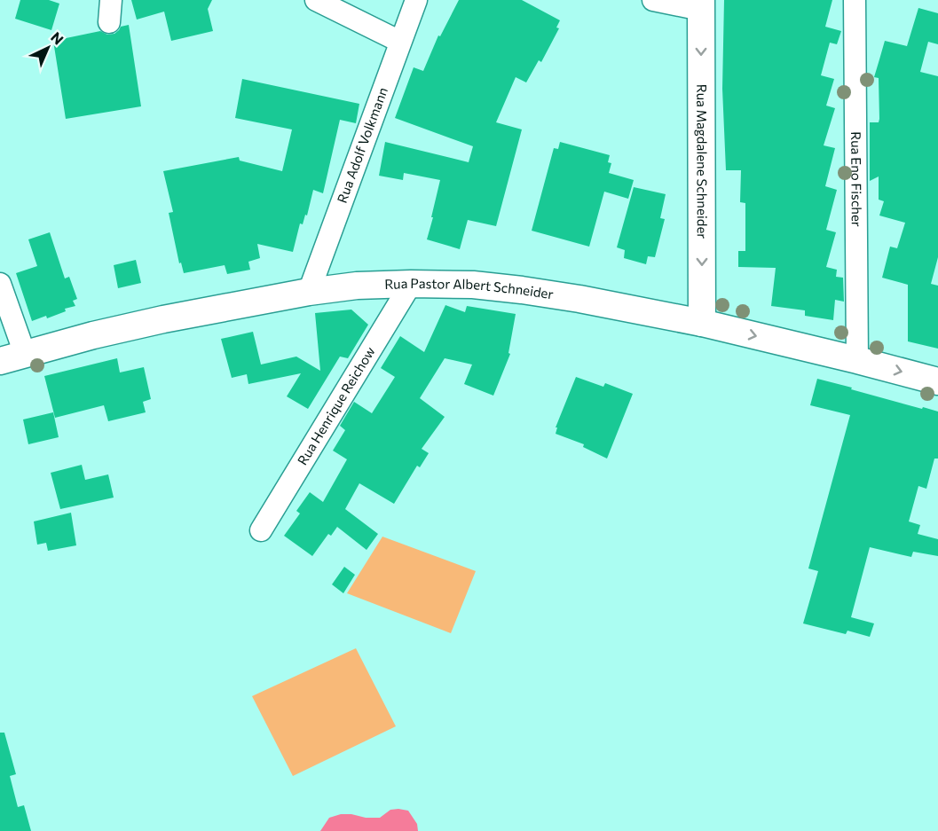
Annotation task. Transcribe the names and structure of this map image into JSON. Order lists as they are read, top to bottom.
{
  "streets": {
    "main road": ["Rua Magdalene Schneider", "Rua Pastor Albert Schneider"],
    "street": ["Rua Adolf Volkmann", "Rua Eno Fischer", "Rua Henrique Reichow"]
  },
  "crossings": [
    ["Rua Adolf Volkmann", "Rua Pastor Albert Schneider"],
    ["Rua Magdalene Schneider", "Rua Pastor Albert Schneider"],
    ["Rua Eno Fischer", "Rua Pastor Albert Schneider"],
    ["Rua Pastor Albert Schneider", "Rua Henrique Reichow"]
  ],
  "one_way": ["Rua Magdalene Schneider"],
  "north": "top right"
}
